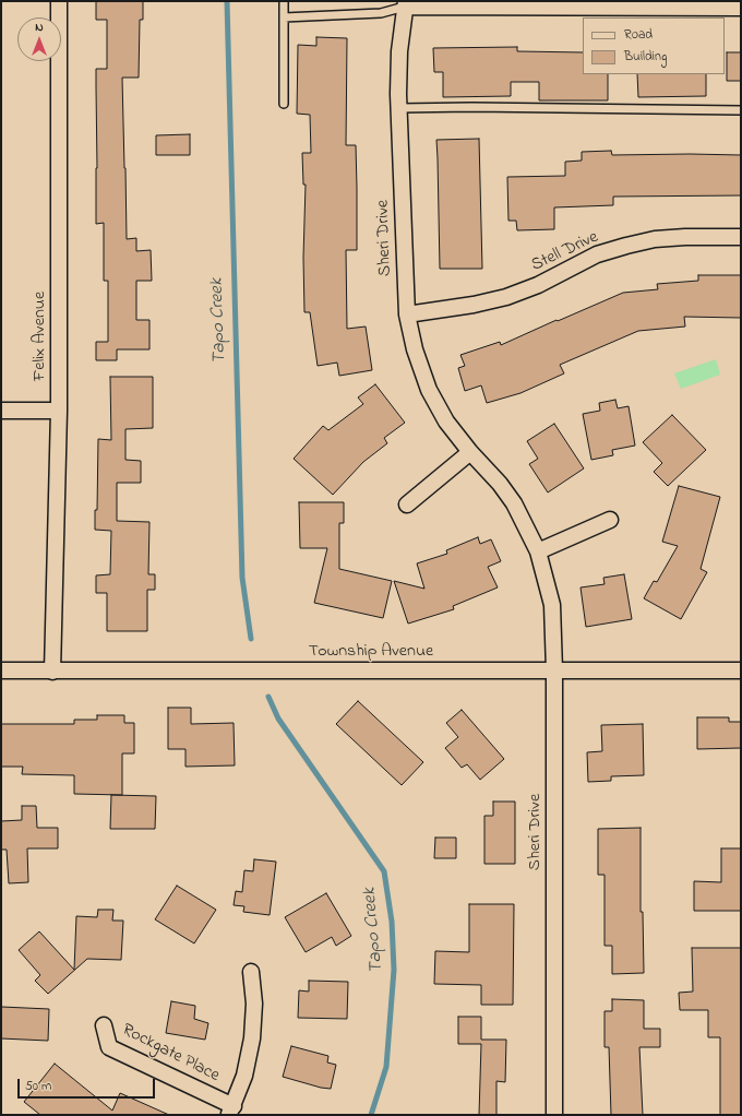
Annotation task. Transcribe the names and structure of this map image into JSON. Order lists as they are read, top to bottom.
{
  "streets": {
    "street": [
      "Sheri Drive",
      "Stell Drive",
      "Felix Avenue",
      "Township Avenue",
      "Rockgate Place"
    ]
  },
  "crossings": [
    ["Sheri Drive", "Stell Drive"],
    ["Sheri Drive", "Township Avenue"],
    ["Felix Avenue", "Township Avenue"]
  ],
  "water": ["Tapo Creek"],
  "legend": ["Road", "Building"],
  "scale_bar": "50 m",
  "north": "top"
}
